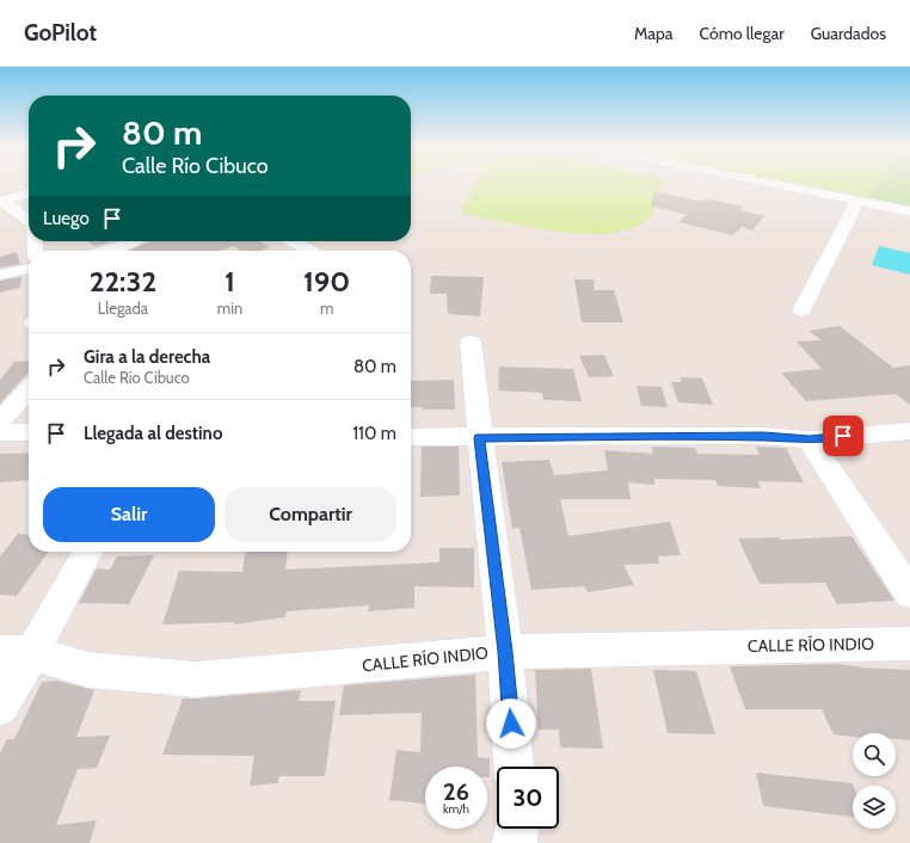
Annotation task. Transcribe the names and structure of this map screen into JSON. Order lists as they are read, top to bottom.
{
  "streets": {
    "street": ["CALLE RÍO INDIO"]
  },
  "page": {
    "header": "GoPilot",
    "nav": ["Mapa", "Cómo llegar", "Guardados"],
    "turn": ["80 m", "Calle Río Cibuco"],
    "then": "Luego",
    "eta": [
      "22:32",
      "Llegada",
      "1",
      "min",
      "190",
      "m"
    ],
    "list": [
      {
        "name": "Gira a la derecha",
        "note": "Calle Río Cibuco",
        "value": "80 m"
      },
      {
        "name": "Llegada al destino",
        "value": "110 m"
      }
    ],
    "buttons": ["Salir", "Compartir"],
    "speed": "26 km/h",
    "limit": "30"
  }
}
